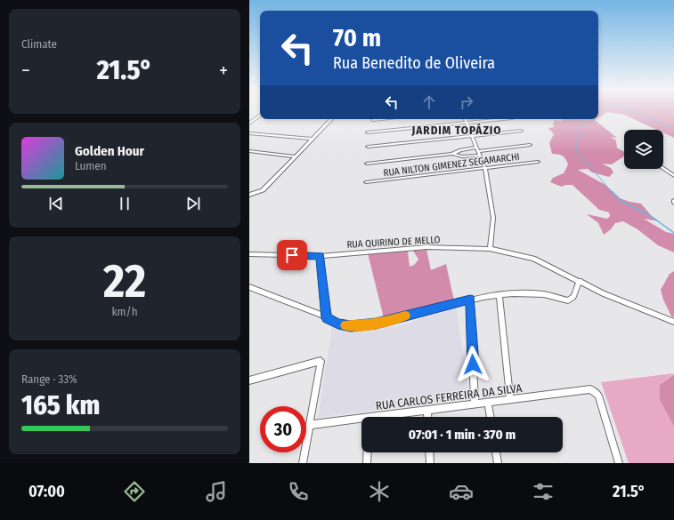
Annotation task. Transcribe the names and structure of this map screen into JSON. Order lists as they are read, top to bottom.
{
  "streets": {
    "street": ["RUA NILTON GIMENEZ SEGAMARCHI", "RUA QUIRINO DE MELLO", "RUA CARLOS FERREIRA DA SILVA"]
  },
  "districts": ["JARDIM TOPÁZIO"],
  "page": {
    "tile": [
      "Climate",
      ["22", "km/h"],
      ["Range · 33%", "165 km"]
    ],
    "turn": ["70 m", "Rua Benedito de Oliveira"],
    "heat": ["−", "21.5°", "+"],
    "song": ["Golden Hour", "Lumen"],
    "limit": "30",
    "trip": "07:01 · 1 min · 370 m",
    "tabs": ["07:00", "21.5°"]
  }
}
